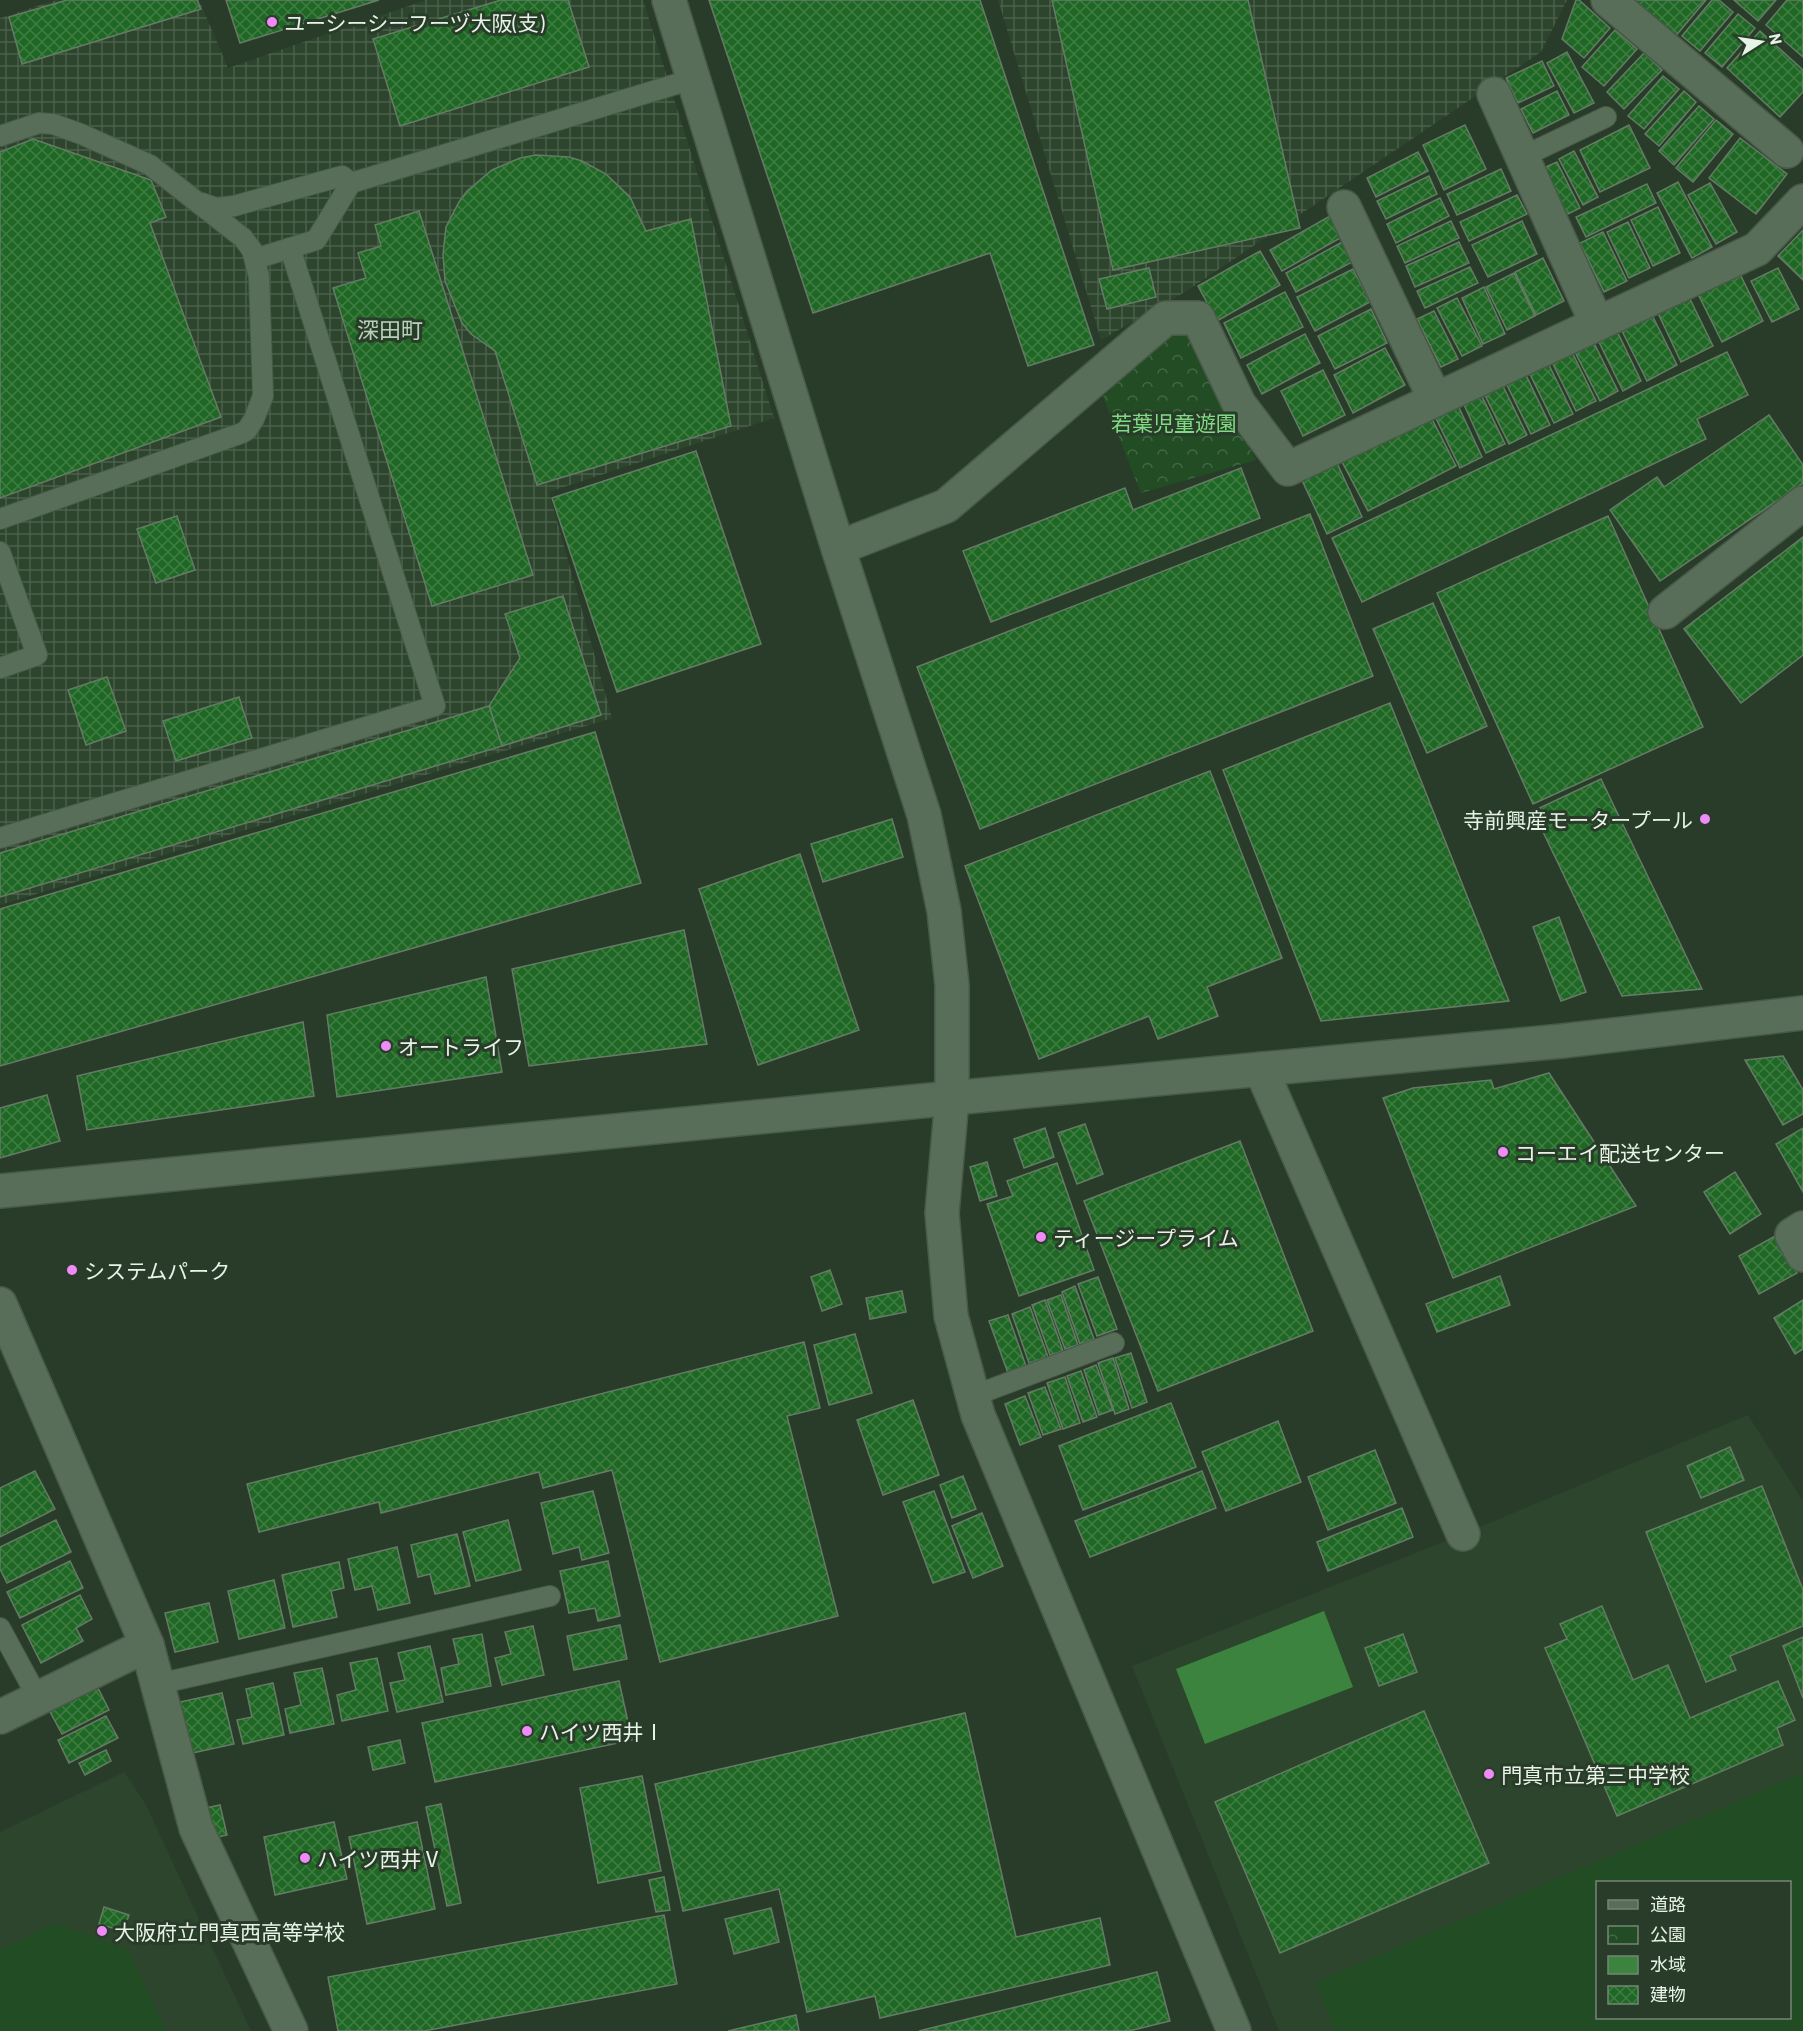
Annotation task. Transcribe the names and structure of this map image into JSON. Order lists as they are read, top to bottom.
{
  "districts": ["深田町"],
  "parks": ["若葉児童遊園"],
  "places": [
    "ユーシーシーフーヅ大阪(支)",
    "寺前興産モータープール",
    "オートライフ",
    "コーエイ配送センター",
    "ティージープライム",
    "システムパーク",
    "ハイツ西井Ⅰ",
    "門真市立第三中学校",
    "ハイツ西井Ⅴ",
    "大阪府立門真西高等学校"
  ],
  "legend": [
    "道路",
    "公園",
    "水域",
    "建物"
  ],
  "north": "right"
}
